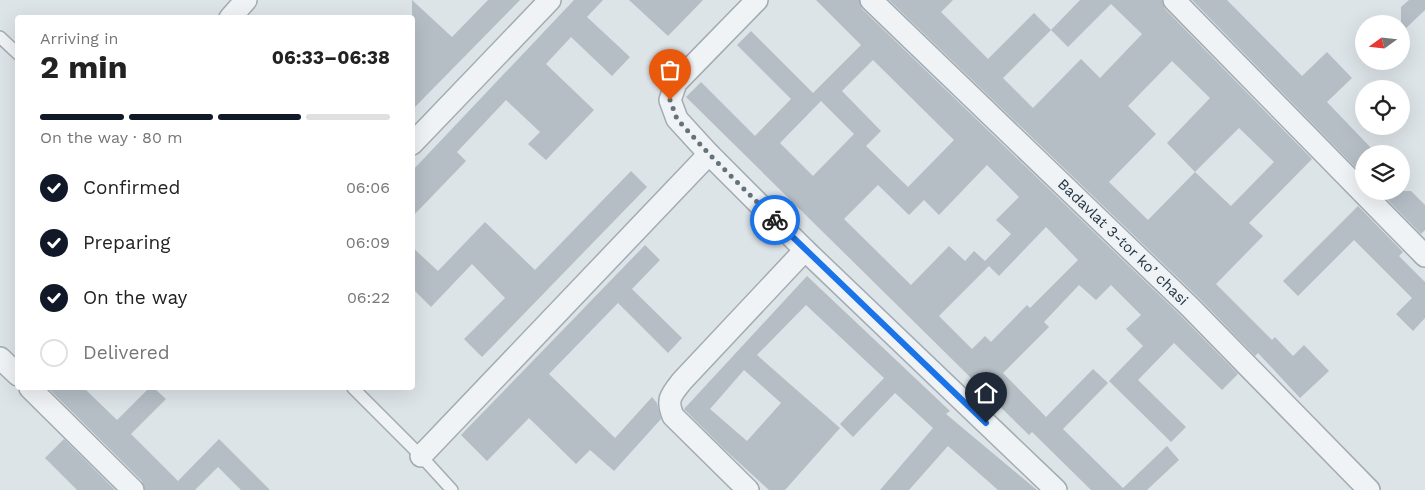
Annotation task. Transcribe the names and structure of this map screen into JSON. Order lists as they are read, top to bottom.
{
  "streets": {
    "street": ["Badavlat 3-tor koʼchasi"]
  },
  "north": "left",
  "page": {
    "heading": ["2 min", "Arriving in", "06:33–06:38"],
    "bar": "On the way · 80 m",
    "list": [
      ["Confirmed", "06:06"],
      ["Preparing", "06:09"],
      ["On the way", "06:22"],
      "Delivered"
    ]
  }
}
